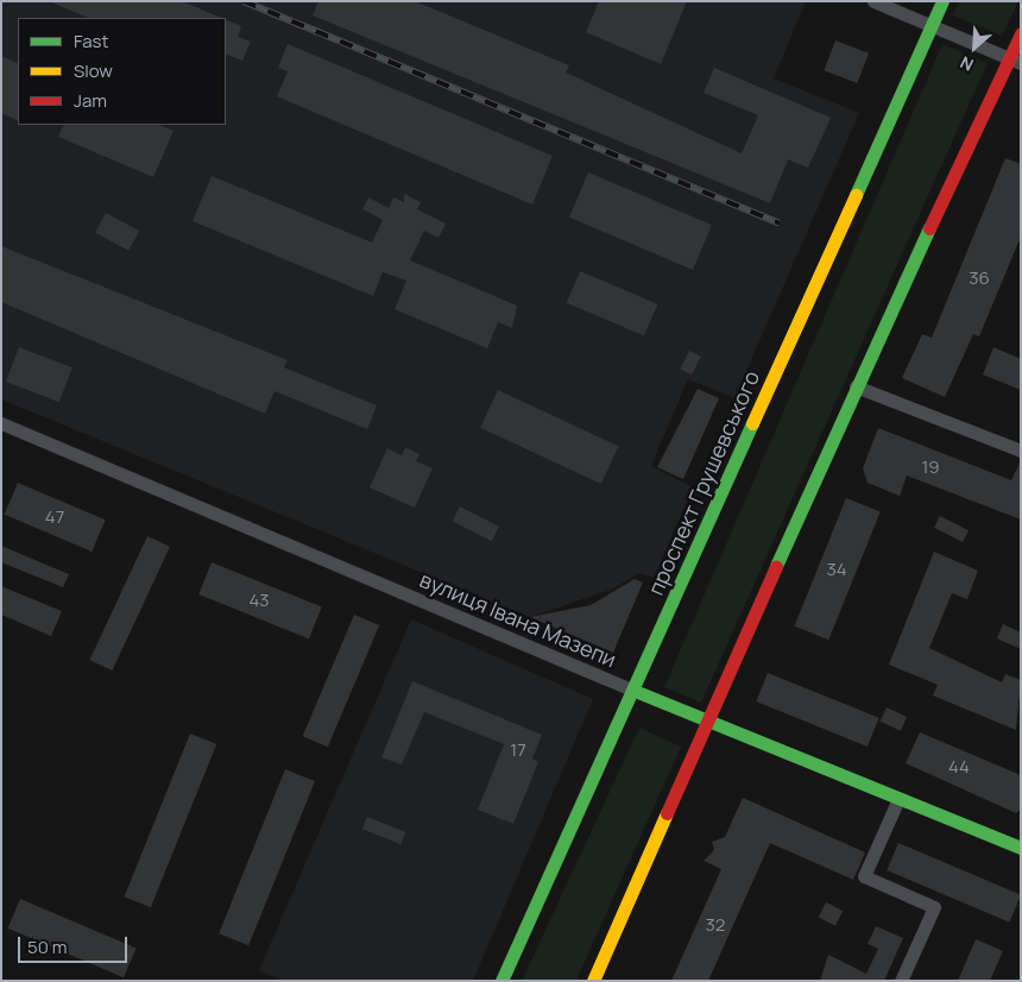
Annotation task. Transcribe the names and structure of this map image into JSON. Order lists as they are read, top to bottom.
{
  "streets": {
    "main road": ["проспект Грушевського", "вулиця Івана Мазепи"]
  },
  "crossings": [
    ["проспект Грушевського", "вулиця Івана Мазепи"]
  ],
  "house_numbers": [
    "36",
    "19",
    "47",
    "34",
    "43",
    "17",
    "44",
    "32"
  ],
  "legend": ["Fast", "Slow", "Jam"],
  "scale_bar": "50 m",
  "north": "bottom left"
}
